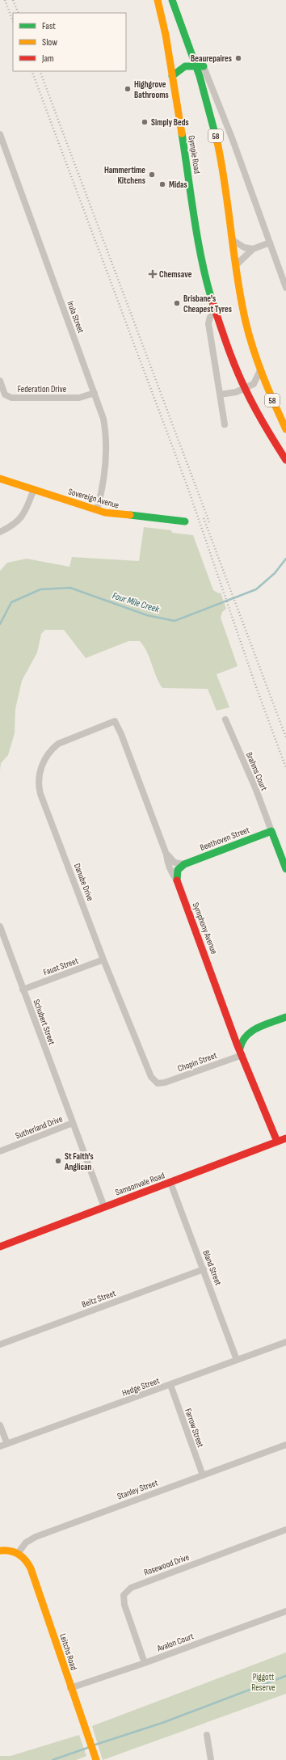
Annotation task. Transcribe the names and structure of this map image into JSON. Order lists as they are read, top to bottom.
{
  "streets": {
    "main road": [
      "58",
      "Gympie Road",
      "Sovereign Avenue",
      "Beethoven Street",
      "Symphony Avenue",
      "Samsonvale Road",
      "Leitchs Road"
    ],
    "street": [
      "Irula Street",
      "Federation Drive",
      "Brahms Court",
      "Danube Drive",
      "Faust Street",
      "Schubert Street",
      "Chopin Street",
      "Sutherland Drive",
      "Bland Street",
      "Beitz Street",
      "Hedge Street",
      "Farrow Street",
      "Stanley Street",
      "Rosewood Drive",
      "Avalon Court"
    ]
  },
  "crossings": [
    ["Irula Street", "Federation Drive"],
    ["Irula Street", "Sovereign Avenue"],
    ["Brahms Court", "Beethoven Street"],
    ["Danube Drive", "Symphony Avenue"],
    ["Danube Drive", "Faust Street"],
    ["Danube Drive", "Chopin Street"],
    ["Symphony Avenue", "Chopin Street"],
    ["Symphony Avenue", "Samsonvale Road"],
    ["Faust Street", "Schubert Street"],
    ["Schubert Street", "Sutherland Drive"],
    ["Sutherland Drive", "Samsonvale Road"],
    ["Samsonvale Road", "Bland Street"],
    ["Bland Street", "Beitz Street"],
    ["Bland Street", "Hedge Street"],
    ["Hedge Street", "Farrow Street"],
    ["Farrow Street", "Stanley Street"],
    ["Stanley Street", "Leitchs Road"],
    ["Rosewood Drive", "Avalon Court"],
    ["Avalon Court", "Leitchs Road"]
  ],
  "water": ["Four Mile Creek"],
  "parks": ["Piggott Reserve"],
  "places": {
    "other": [
      "Beaurepaires",
      "Highgrove Bathrooms",
      "Simply Beds",
      "Hammertime Kitchens",
      "Midas",
      "Brisbane's Cheapest Tyres",
      "St Faith's Anglican"
    ],
    "health": ["Chemsave"]
  },
  "legend": ["Fast", "Slow", "Jam"]
}
